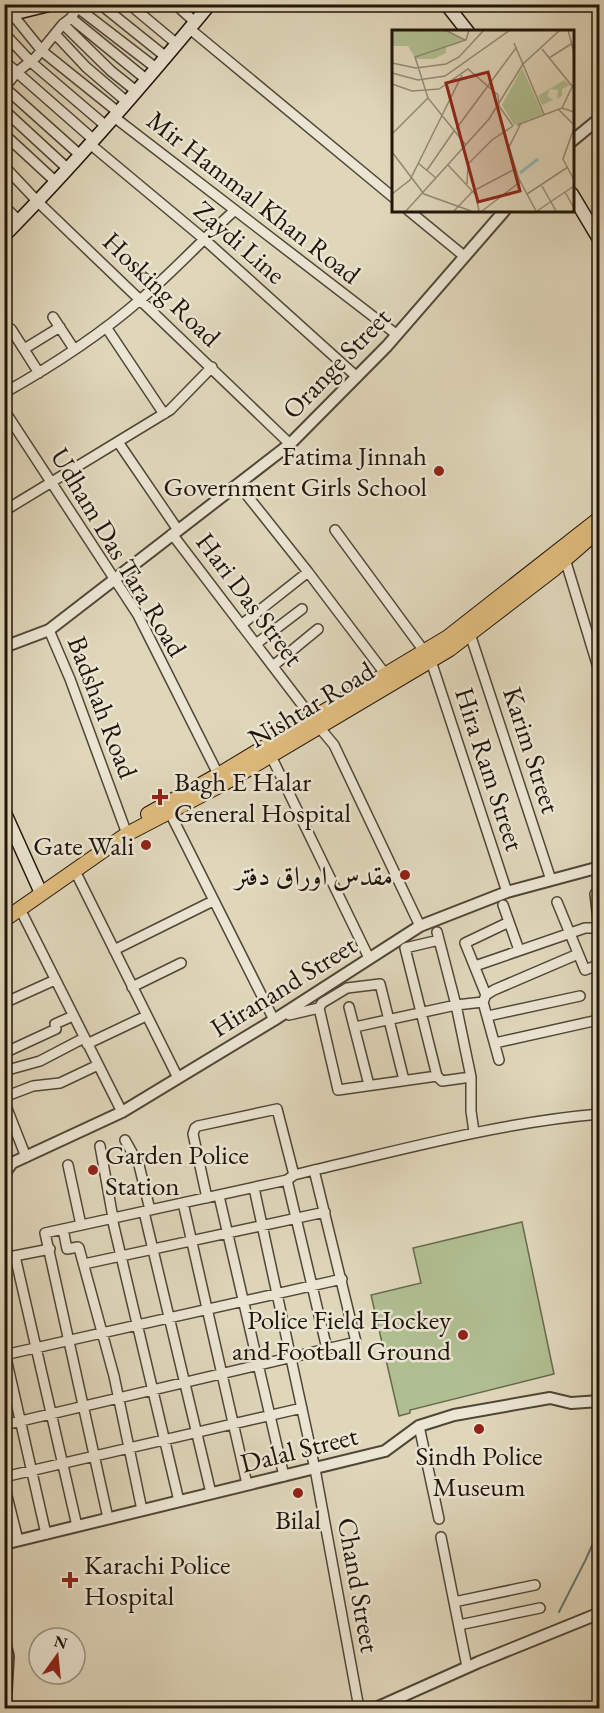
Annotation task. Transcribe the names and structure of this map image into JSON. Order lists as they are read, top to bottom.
{
  "streets": {
    "main road": ["Nishtar Road"],
    "street": [
      "Mir Hammal Khan Road",
      "Zaydi Line",
      "Hosking Road",
      "Orange Street",
      "Udham Das Tara Road",
      "Hari Das Street",
      "Badshah Road",
      "Karim Street",
      "Hira Ram Street",
      "Hiranand Street",
      "Dalal Street",
      "Chand Street"
    ]
  },
  "crossings": [
    ["Mir Hammal Khan Road", "Orange Street"],
    ["Zaydi Line", "Orange Street"],
    ["Hosking Road", "Orange Street"],
    ["Orange Street", "Udham Das Tara Road"],
    ["Orange Street", "Hari Das Street"],
    ["Orange Street", "Badshah Road"],
    ["Udham Das Tara Road", "Nishtar Road"],
    ["Hari Das Street", "Nishtar Road"],
    ["Hari Das Street", "Hiranand Street"],
    ["Nishtar Road", "Badshah Road"],
    ["Nishtar Road", "Karim Street"],
    ["Nishtar Road", "Hira Ram Street"],
    ["Karim Street", "Hiranand Street"],
    ["Hira Ram Street", "Hiranand Street"],
    ["Dalal Street", "Chand Street"]
  ],
  "places": {
    "other": [
      "Fatima Jinnah Government Girls School",
      "Gate Wali",
      "مقدس اوراق دفتر",
      "Garden Police Station",
      "Police Field Hockey and Football Ground",
      "Sindh Police Museum",
      "Bilal"
    ],
    "health": ["Bagh E Halar General Hospital", "Karachi Police Hospital"]
  },
  "north": "top"
}
